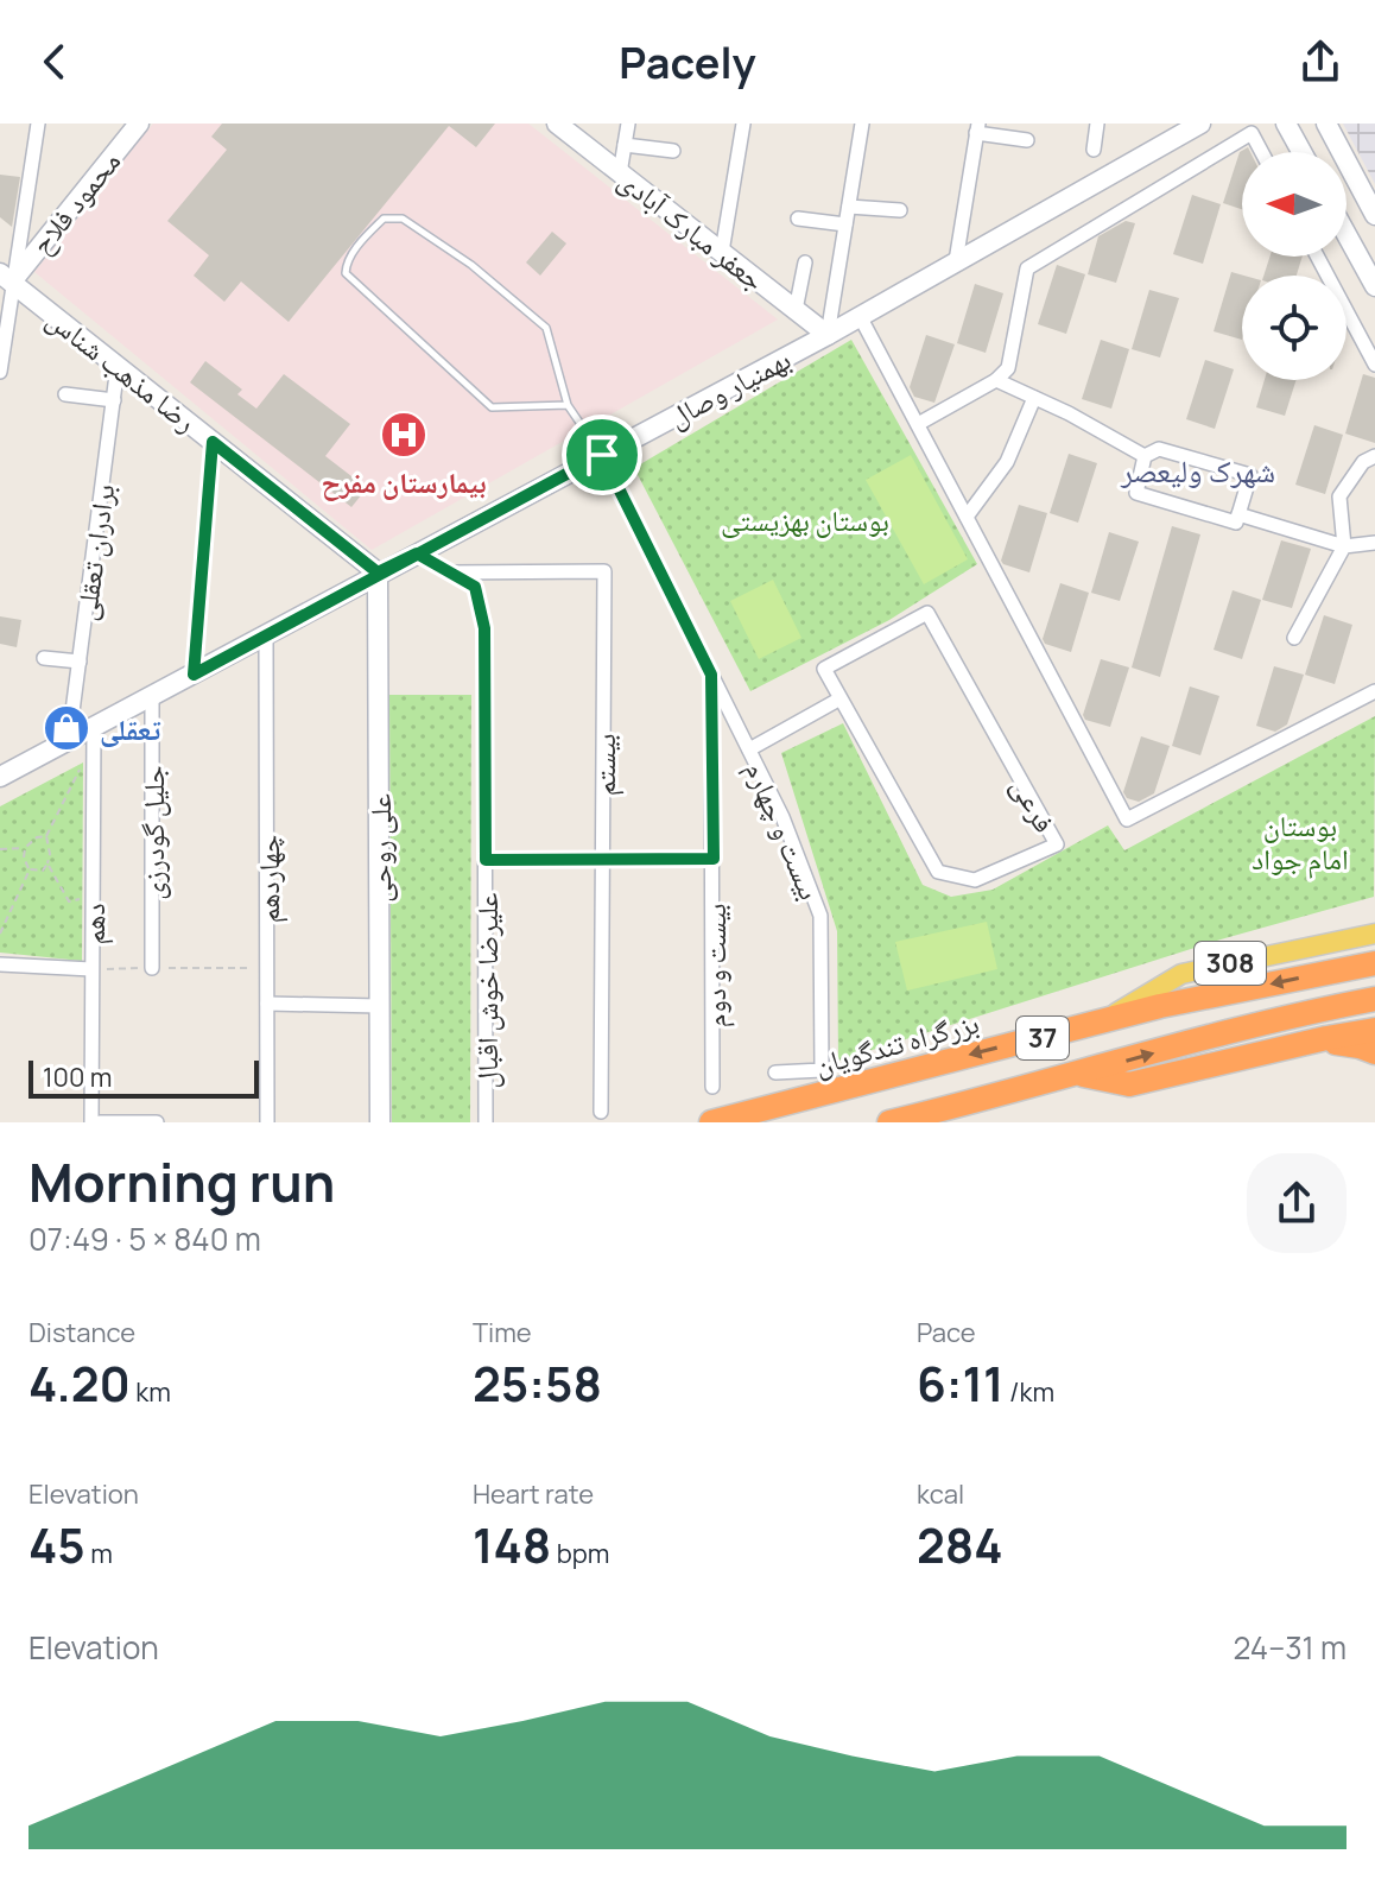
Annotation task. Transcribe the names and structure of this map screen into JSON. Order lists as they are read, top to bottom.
{
  "streets": {
    "highway": ["37", "بزرگراه تندگویان"],
    "main road": ["308"],
    "street": [
      "محمود فلاح",
      "جعفر مبارک آبادی",
      "رضا مذهب شناس",
      "بهمنیار وصال",
      "برادران تعقلی",
      "بیستم",
      "فرعی",
      "بیست و چهارم",
      "جلیل گودرزی",
      "علی روحی",
      "چهاردهم",
      "دهم",
      "بیست و دوم",
      "علیرضا خوش اقبال"
    ]
  },
  "crossings": [
    ["محمود فلاح", "رضا مذهب شناس"],
    ["جعفر مبارک آبادی", "بهمنیار وصال"],
    ["رضا مذهب شناس", "بهمنیار وصال"],
    ["رضا مذهب شناس", "برادران تعقلی"],
    ["رضا مذهب شناس", "علی روحی"],
    ["بهمنیار وصال", "برادران تعقلی"],
    ["بهمنیار وصال", "بیست و چهارم"],
    ["بهمنیار وصال", "جلیل گودرزی"],
    ["بهمنیار وصال", "علی روحی"],
    ["بهمنیار وصال", "چهاردهم"],
    ["بهمنیار وصال", "دهم"],
    ["بهمنیار وصال", "علیرضا خوش اقبال"],
    ["بیستم", "علیرضا خوش اقبال"],
    ["بیست و چهارم", "بیست و دوم"],
    ["308", "بزرگراه تندگویان"]
  ],
  "districts": ["شهرک ولیعصر"],
  "parks": ["بوستان بهزیستی", "بوستان امام جواد"],
  "places": {
    "hospital": ["بیمارستان مفرح"],
    "shop": ["تعقلی"]
  },
  "scale_bar": "100 m",
  "north": "left",
  "page": {
    "header": "Pacely",
    "scale": "100 m",
    "heading": ["Morning run", "07:49 · 5 × 840 m"],
    "stats": [
      ["Distance", "4.20 km"],
      ["Time", "25:58"],
      ["Pace", "6:11 /km"],
      ["Elevation", "45 m"],
      ["Heart rate", "148 bpm"],
      ["kcal", "284"]
    ],
    "chart": ["Elevation", "24–31 m"]
  }
}
